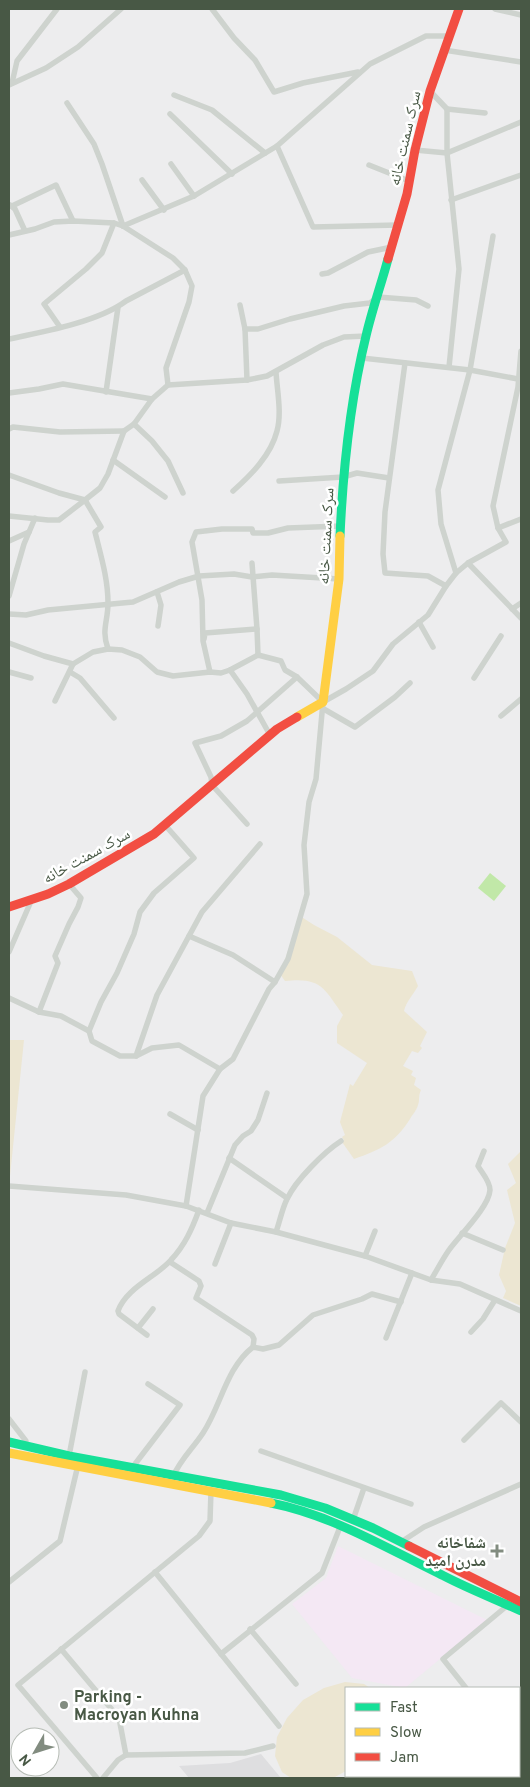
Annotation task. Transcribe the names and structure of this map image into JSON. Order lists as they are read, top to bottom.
{
  "streets": {
    "street": ["سرک سمنت خانه"]
  },
  "places": {
    "health": ["شفاخانه مدرن امید"],
    "other": ["Parking - Macroyan Kuhna"]
  },
  "legend": ["Fast", "Slow", "Jam"],
  "north": "bottom left"
}
